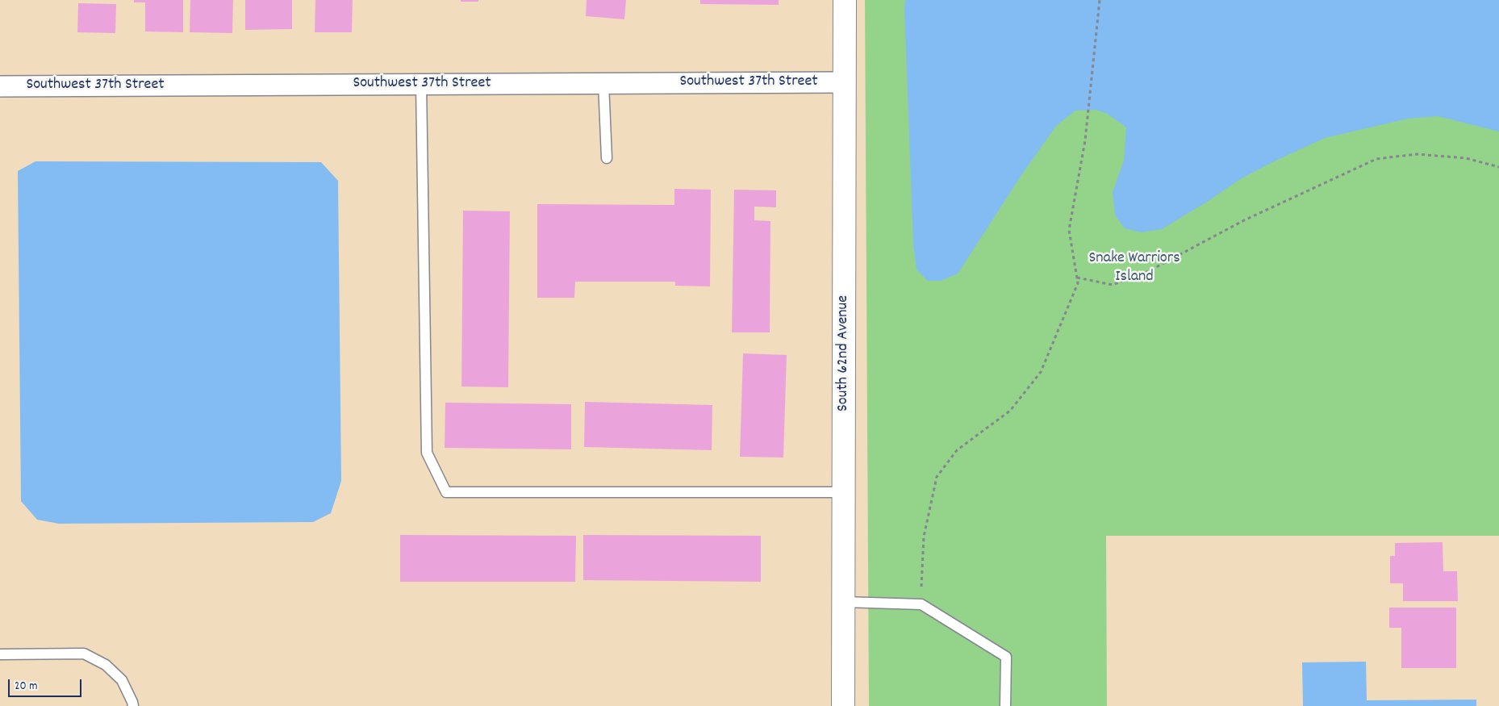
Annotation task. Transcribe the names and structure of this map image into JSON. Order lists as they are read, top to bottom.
{
  "streets": {
    "street": ["Southwest 37th Street", "South 62nd Avenue"]
  },
  "crossings": [
    ["Southwest 37th Street", "South 62nd Avenue"]
  ],
  "parks": ["Snake Warriors Island"],
  "scale_bar": "20 m"
}
